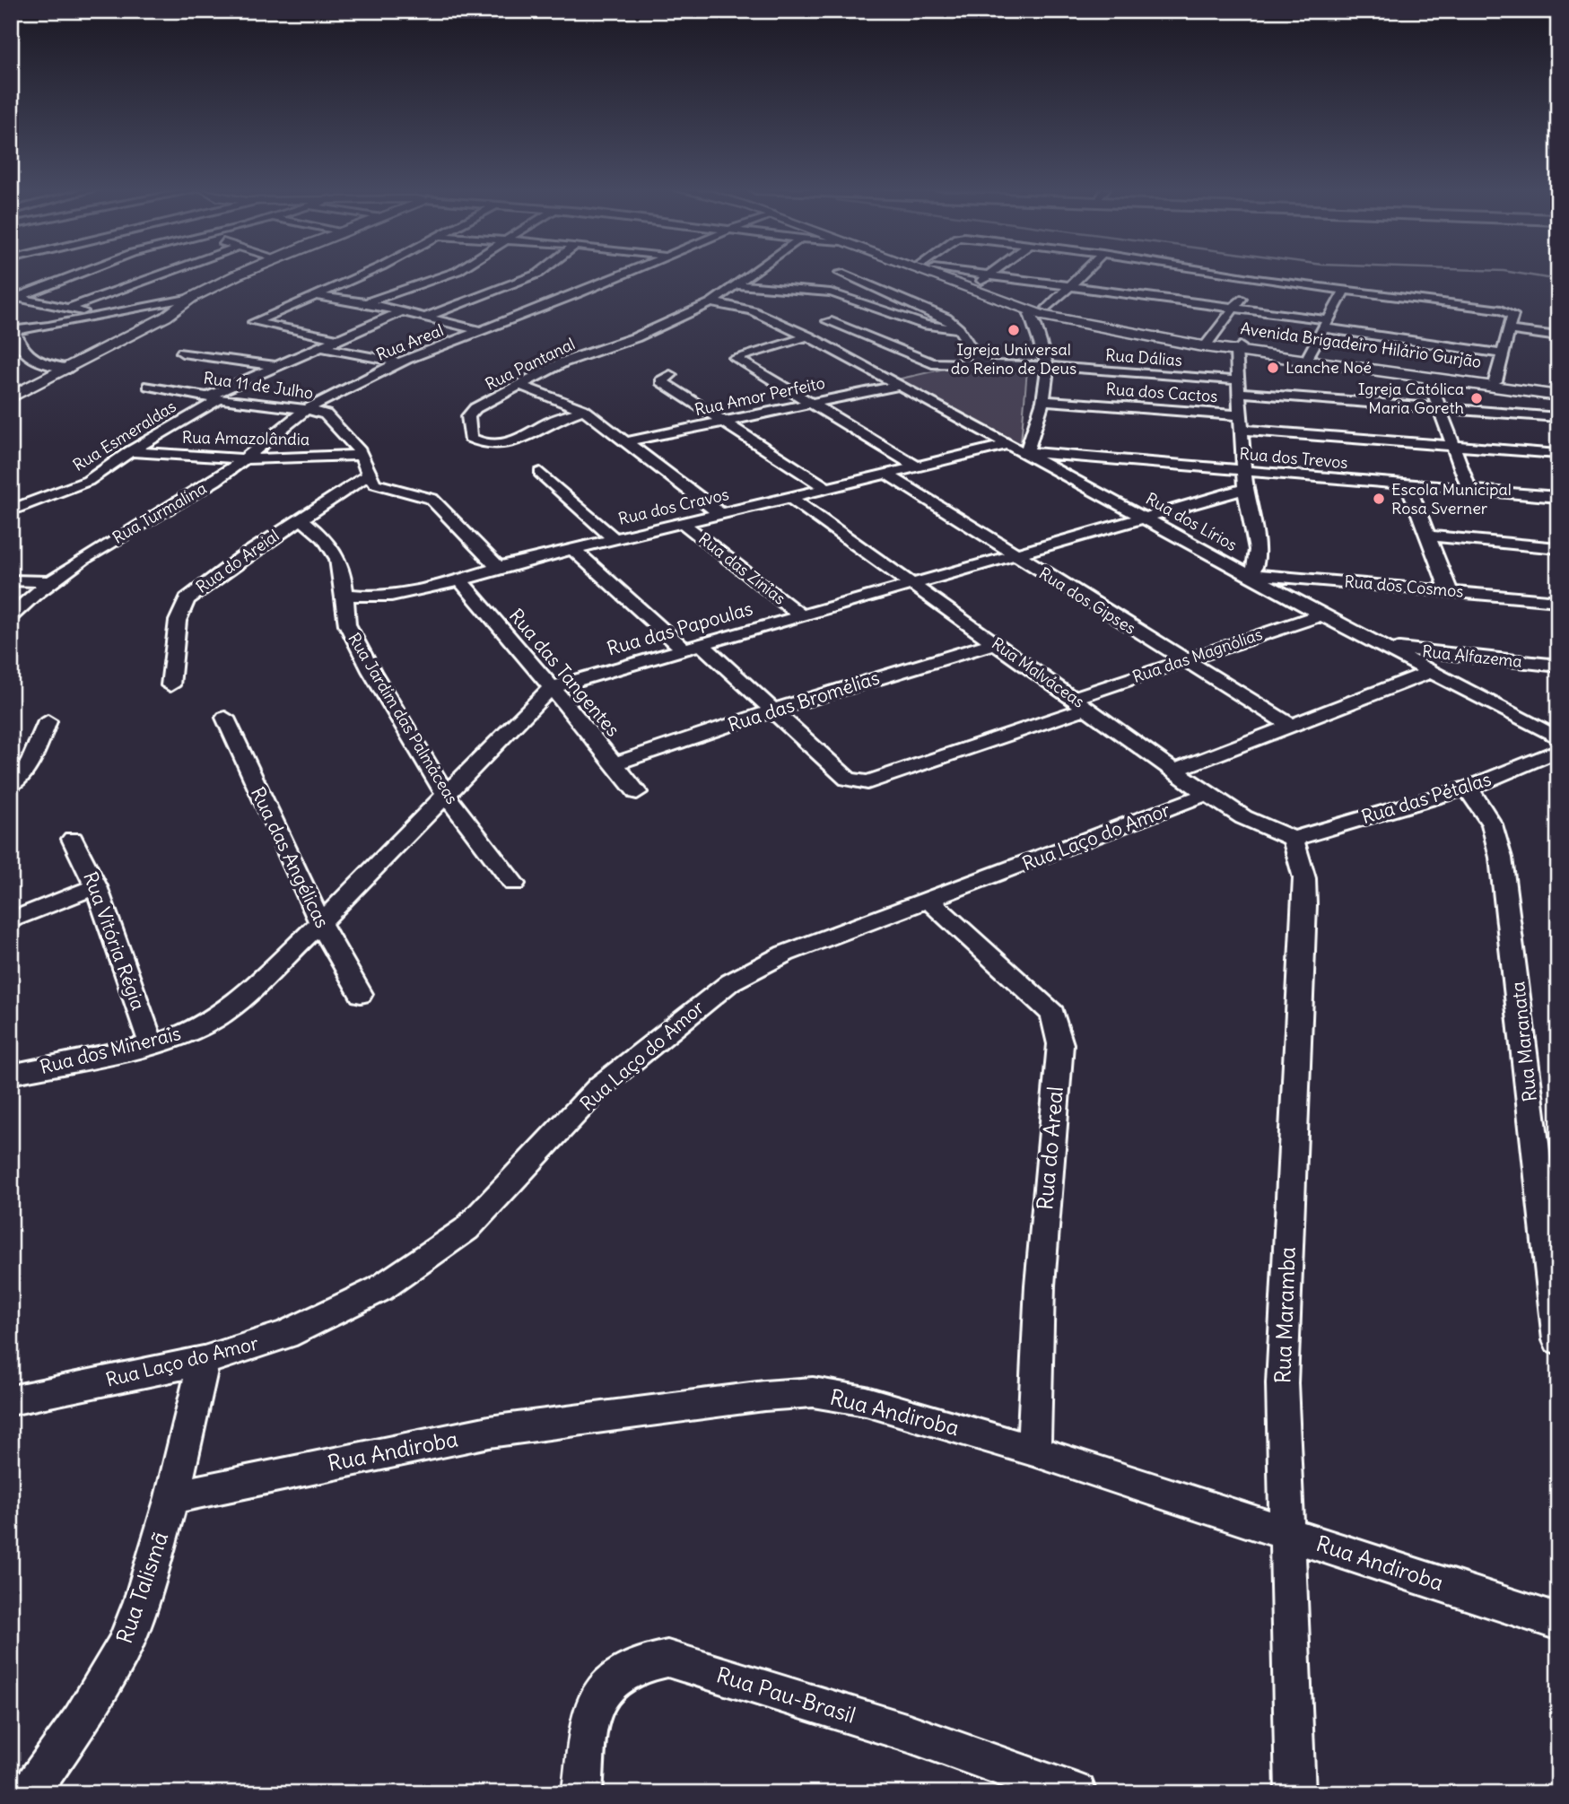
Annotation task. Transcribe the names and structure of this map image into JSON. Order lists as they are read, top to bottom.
{
  "streets": {
    "street": [
      "Rua Areal",
      "Avenida Brigadeiro Hilário Gurjão",
      "Rua Dálias",
      "Rua Pantanal",
      "Rua 11 de Julho",
      "Rua dos Cactos",
      "Rua Amor Perfeito",
      "Rua Esmeraldas",
      "Rua Amazolândia",
      "Rua dos Trevos",
      "Rua dos Cravos",
      "Rua Turmalina",
      "Rua dos Lírios",
      "Rua do Areial",
      "Rua das Zinias",
      "Rua dos Cosmos",
      "Rua dos Gipses",
      "Rua das Papoulas",
      "Rua das Magnólias",
      "Rua Alfazema",
      "Rua das Tangentes",
      "Rua Malváceas",
      "Rua das Bromélias",
      "Rua Jardim das Palmáceas",
      "Rua das Pétalas",
      "Rua Laço do Amor",
      "Rua das Angélicas",
      "Rua Vitória Régia",
      "Rua Maranata",
      "Rua dos Minerais",
      "Rua do Areal",
      "Rua Maramba",
      "Rua Andiroba",
      "Rua Talismã",
      "Rua Pau-Brasil"
    ]
  },
  "crossings": [
    ["Rua Areal", "Rua 11 de Julho"],
    ["Rua Areal", "Rua Turmalina"],
    ["Rua Pantanal", "Rua dos Lírios"],
    ["Rua 11 de Julho", "Rua Esmeraldas"],
    ["Rua 11 de Julho", "Rua Amazolândia"],
    ["Rua 11 de Julho", "Rua Turmalina"],
    ["Rua Amor Perfeito", "Rua dos Lírios"],
    ["Rua Esmeraldas", "Rua Amazolândia"],
    ["Rua Amazolândia", "Rua Turmalina"],
    ["Rua dos Trevos", "Rua dos Lírios"],
    ["Rua dos Trevos", "Rua das Papoulas"],
    ["Rua dos Cravos", "Rua dos Lírios"],
    ["Rua dos Cravos", "Rua das Zinias"],
    ["Rua dos Cravos", "Rua dos Gipses"],
    ["Rua dos Cravos", "Rua das Magnólias"],
    ["Rua dos Cravos", "Rua das Tangentes"],
    ["Rua dos Cravos", "Rua Malváceas"],
    ["Rua dos Cravos", "Rua Jardim das Palmáceas"],
    ["Rua dos Lírios", "Rua dos Cosmos"],
    ["Rua dos Lírios", "Rua das Papoulas"],
    ["Rua dos Lírios", "Rua das Magnólias"],
    ["Rua dos Lírios", "Rua Alfazema"],
    ["Rua do Areial", "Rua Jardim das Palmáceas"],
    ["Rua das Zinias", "Rua das Papoulas"],
    ["Rua dos Gipses", "Rua das Papoulas"],
    ["Rua dos Gipses", "Rua das Magnólias"],
    ["Rua das Papoulas", "Rua das Magnólias"],
    ["Rua das Papoulas", "Rua das Tangentes"],
    ["Rua das Papoulas", "Rua Malváceas"],
    ["Rua das Papoulas", "Rua Jardim das Palmáceas"],
    ["Rua das Papoulas", "Rua das Angélicas"],
    ["Rua das Papoulas", "Rua dos Minerais"],
    ["Rua das Magnólias", "Rua Malváceas"],
    ["Rua das Magnólias", "Rua das Bromélias"],
    ["Rua das Tangentes", "Rua das Bromélias"],
    ["Rua Malváceas", "Rua das Bromélias"],
    ["Rua Malváceas", "Rua das Pétalas"],
    ["Rua Malváceas", "Rua Laço do Amor"],
    ["Rua Malváceas", "Rua Maramba"],
    ["Rua das Pétalas", "Rua Maranata"],
    ["Rua das Pétalas", "Rua Maramba"],
    ["Rua Laço do Amor", "Rua do Areal"],
    ["Rua Laço do Amor", "Rua Talismã"],
    ["Rua Vitória Régia", "Rua dos Minerais"],
    ["Rua do Areal", "Rua Andiroba"],
    ["Rua Maramba", "Rua Andiroba"],
    ["Rua Andiroba", "Rua Talismã"]
  ],
  "places": [
    "Igreja Universal do Reino de Deus",
    "Lanche Noé",
    "Igreja Católica Maria Goreth",
    "Escola Municipal Rosa Sverner"
  ]
}
